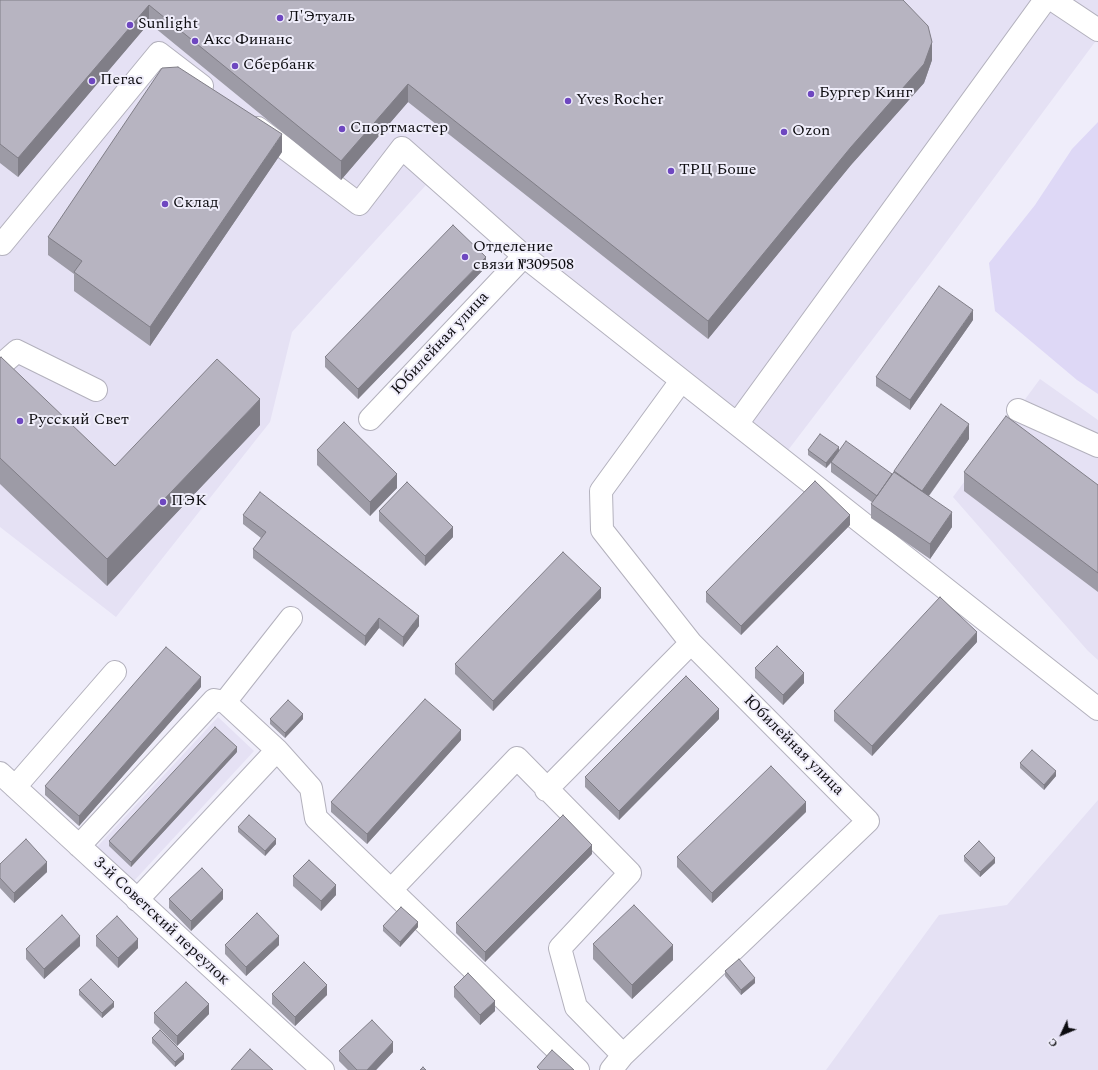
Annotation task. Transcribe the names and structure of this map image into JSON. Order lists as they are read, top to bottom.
{
  "streets": {
    "street": ["Юбилейная улица", "3-й Советский переулок"]
  },
  "places": [
    "Л'Этуаль",
    "Sunlight",
    "Акс Финанс",
    "Сбербанк",
    "Пегас",
    "Бургер Кинг",
    "Yves Rocher",
    "Спортмастер",
    "Ozon",
    "ТРЦ Боше",
    "Склад",
    "Отделение связи №309508",
    "Русский Свет",
    "ПЭК"
  ],
  "north": "bottom left"
}
